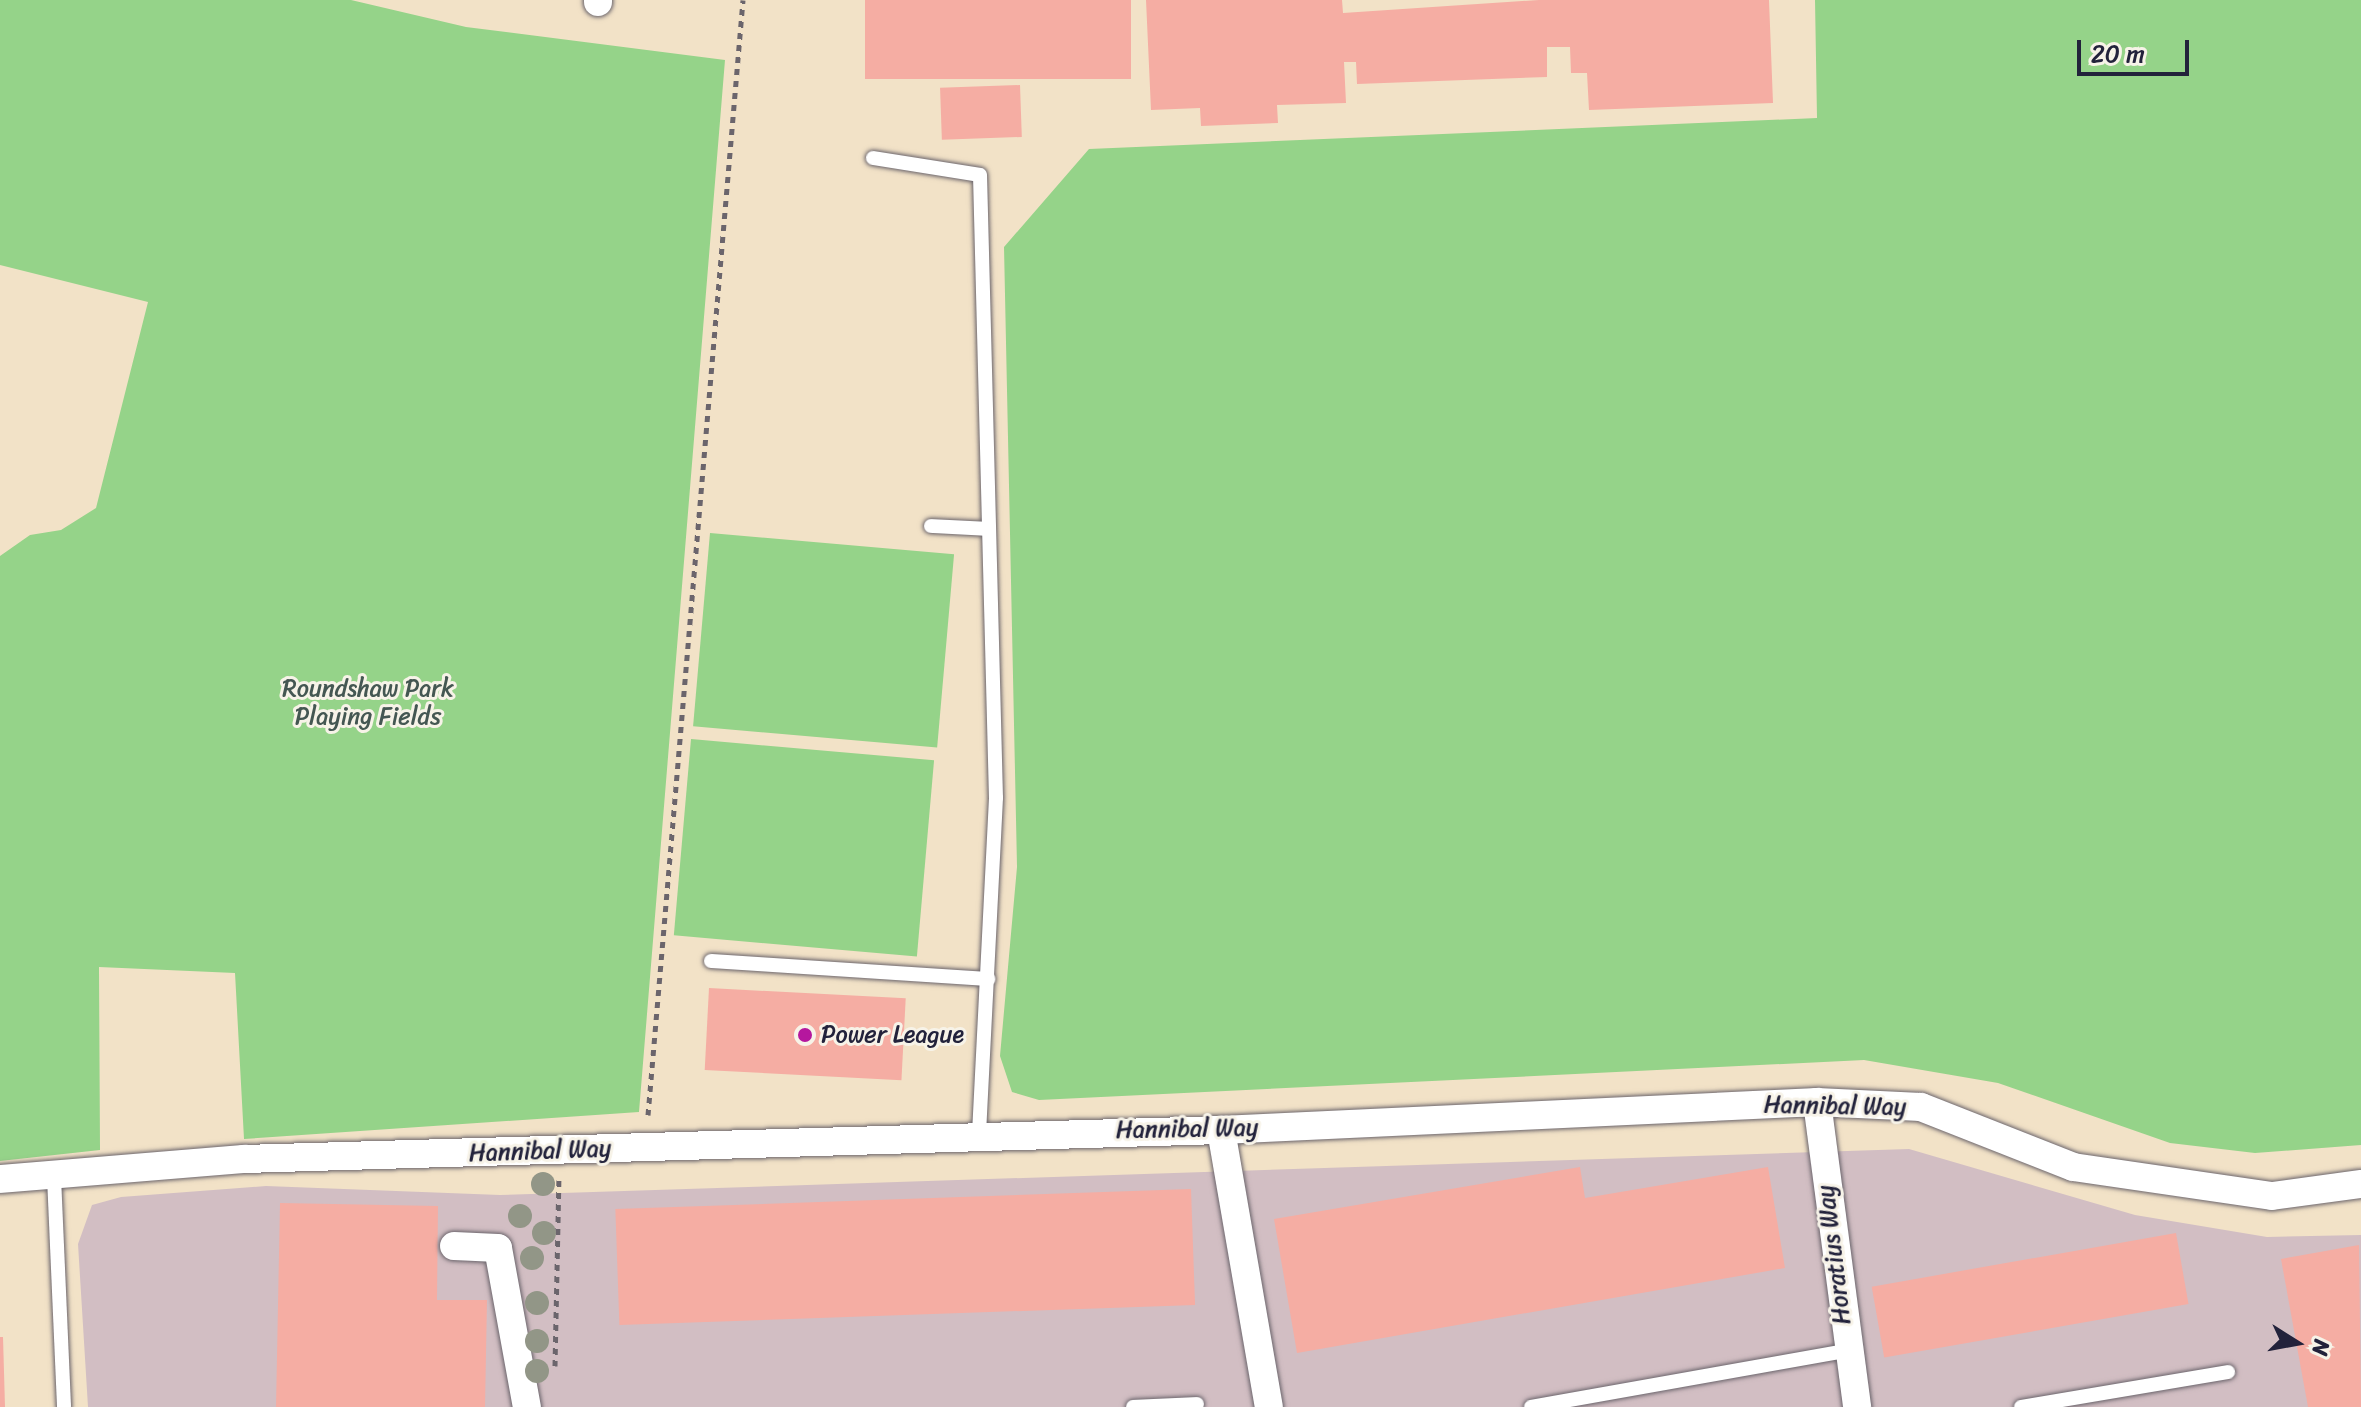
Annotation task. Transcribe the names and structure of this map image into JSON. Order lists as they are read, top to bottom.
{
  "streets": {
    "street": ["Hannibal Way", "Horatius Way"]
  },
  "crossings": [
    ["Hannibal Way", "Horatius Way"]
  ],
  "parks": ["Roundshaw Park Playing Fields"],
  "places": ["Power League"],
  "scale_bar": "20 m",
  "north": "right"
}
